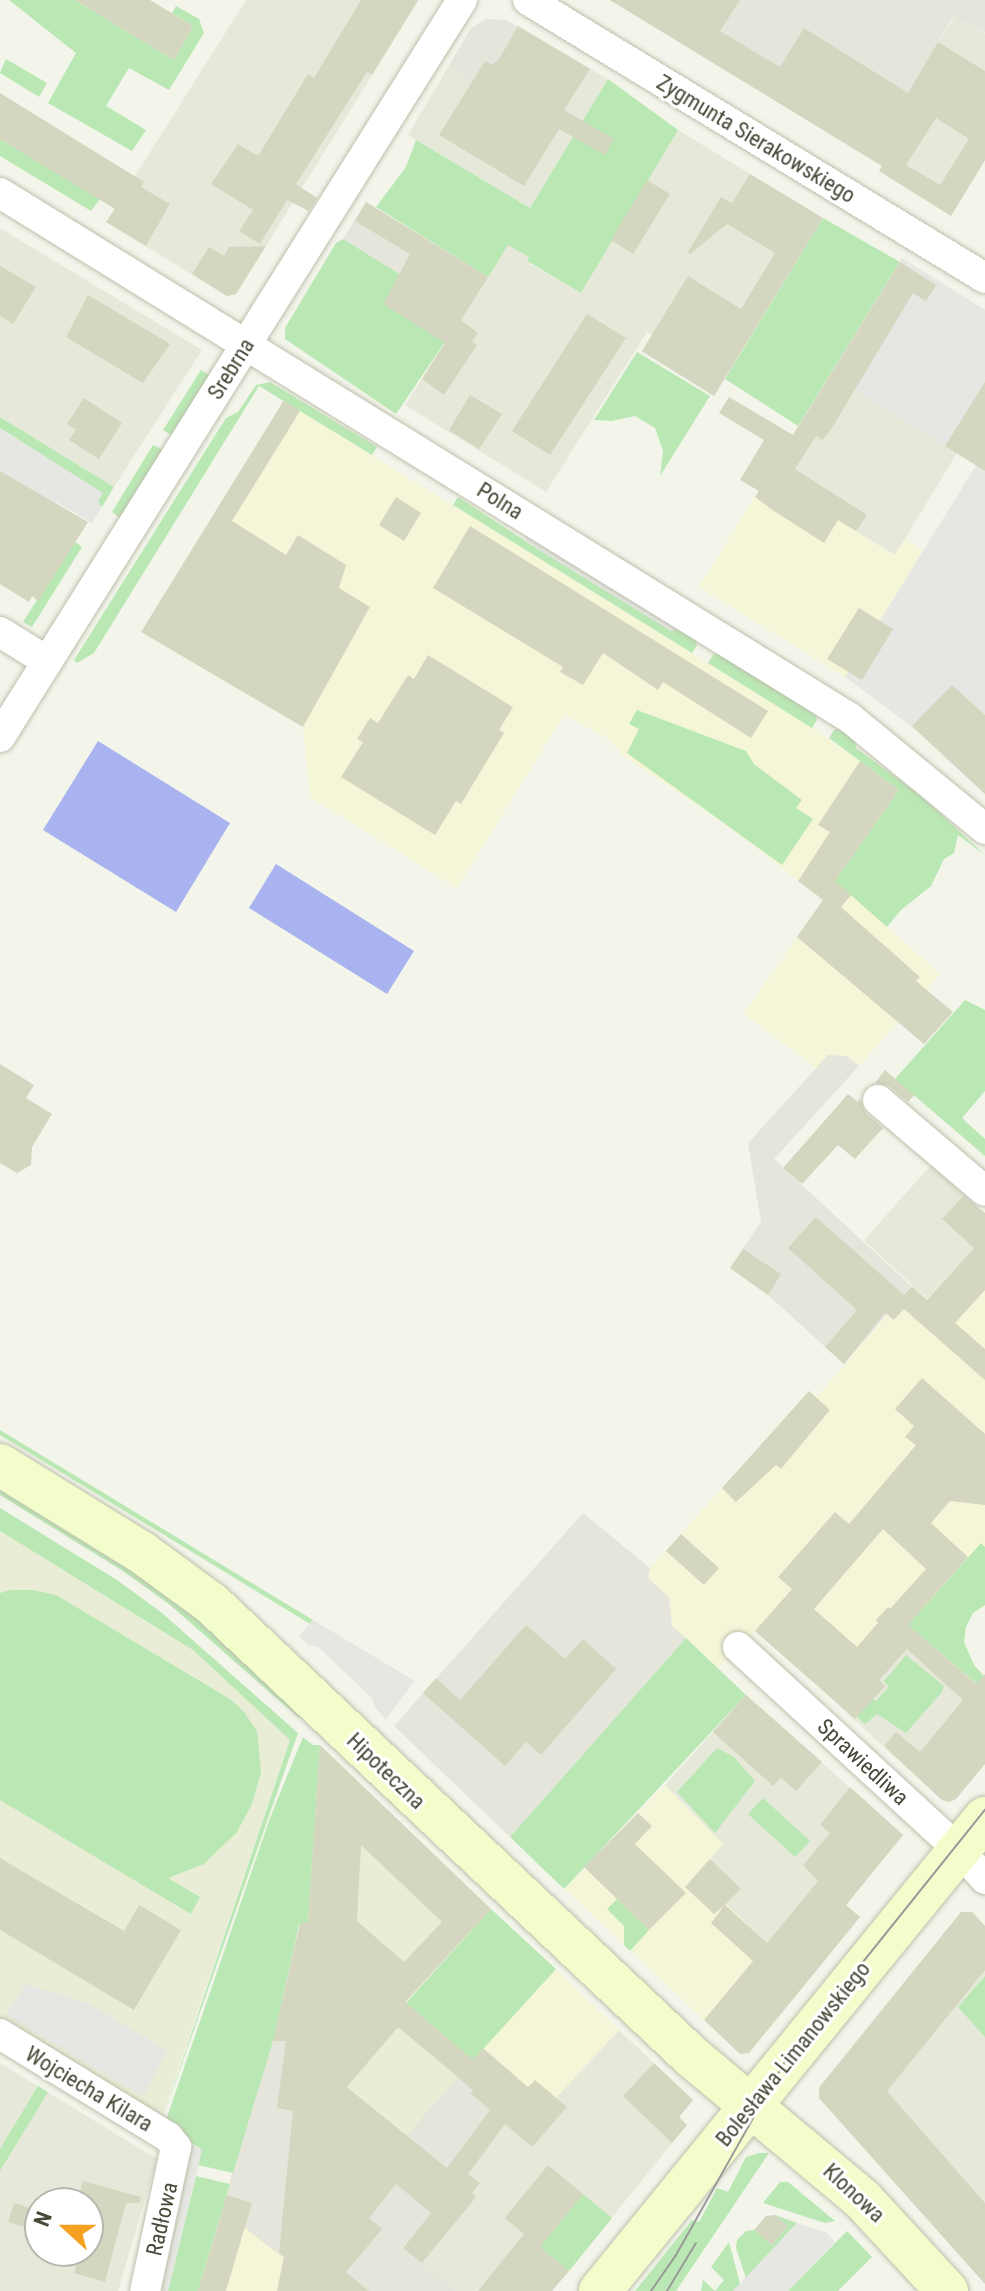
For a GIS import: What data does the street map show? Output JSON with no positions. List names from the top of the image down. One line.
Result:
{"streets":{"street":["Zygmunta Sierakowskiego","Srebrna","Polna","Sprawiedliwa","Hipoteczna","Bolesława Limanowskiego","Wojciecha Kilara","Klonowa","Radłowa"]},"crossings":[["Srebrna","Polna"],["Sprawiedliwa","Bolesława Limanowskiego"],["Hipoteczna","Bolesława Limanowskiego"],["Hipoteczna","Klonowa"],["Bolesława Limanowskiego","Klonowa"],["Wojciecha Kilara","Radłowa"]],"north":"left"}
